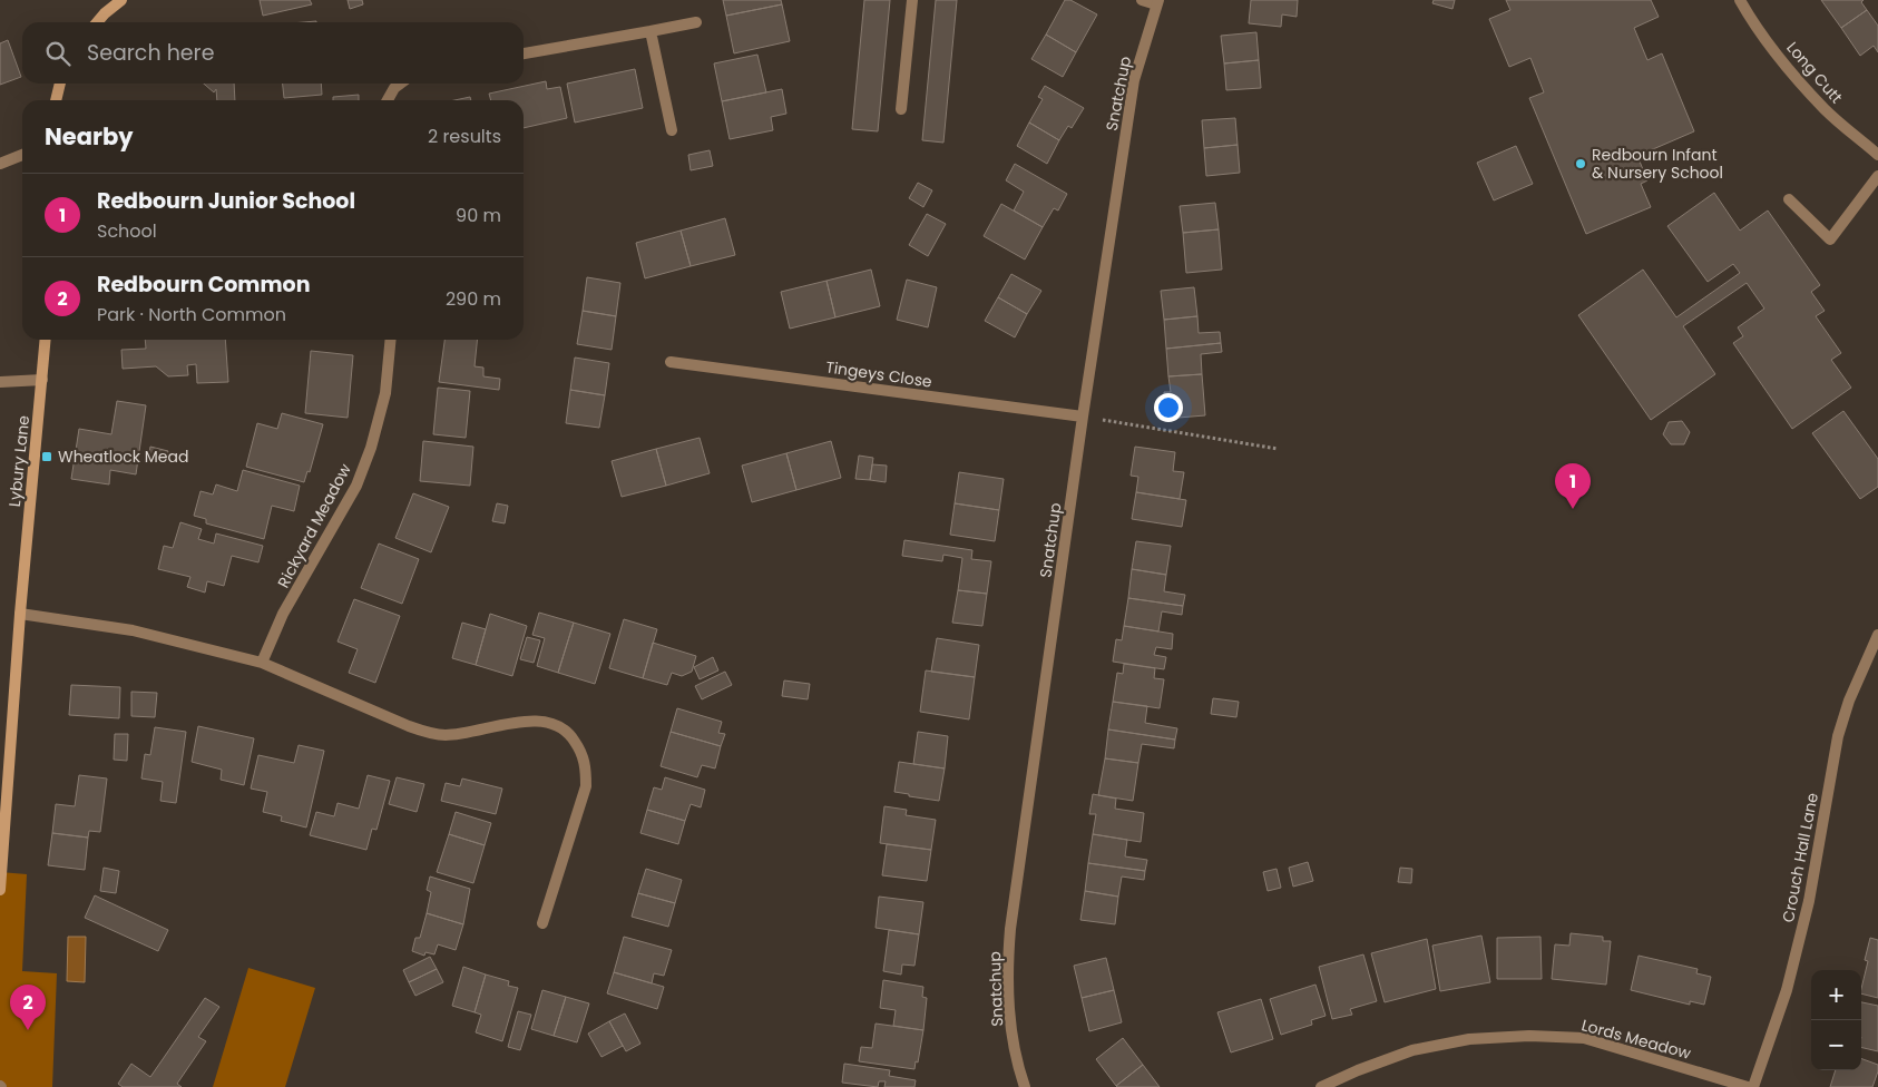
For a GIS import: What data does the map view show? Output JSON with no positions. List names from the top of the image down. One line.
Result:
{"streets":{"street":["Long Cutt","Snatchup","Tingeys Close","Lybury Lane","Rickyard Meadow","Crouch Hall Lane","Lords Meadow"]},"crossings":[["Snatchup","Tingeys Close"]],"places":{"other":["Redbourn Infant & Nursery School"],"transit":["Wheatlock Mead"]},"page":{"search":"Search here","heading":["Nearby","2 results"],"list":[{"mark":"1","name":"Redbourn Junior School","note":"School","value":"90 m"},{"mark":"2","name":"Redbourn Common","note":"Park · North Common","value":"290 m"}],"pins":["1","2"],"map_buttons":["+","−"]}}
